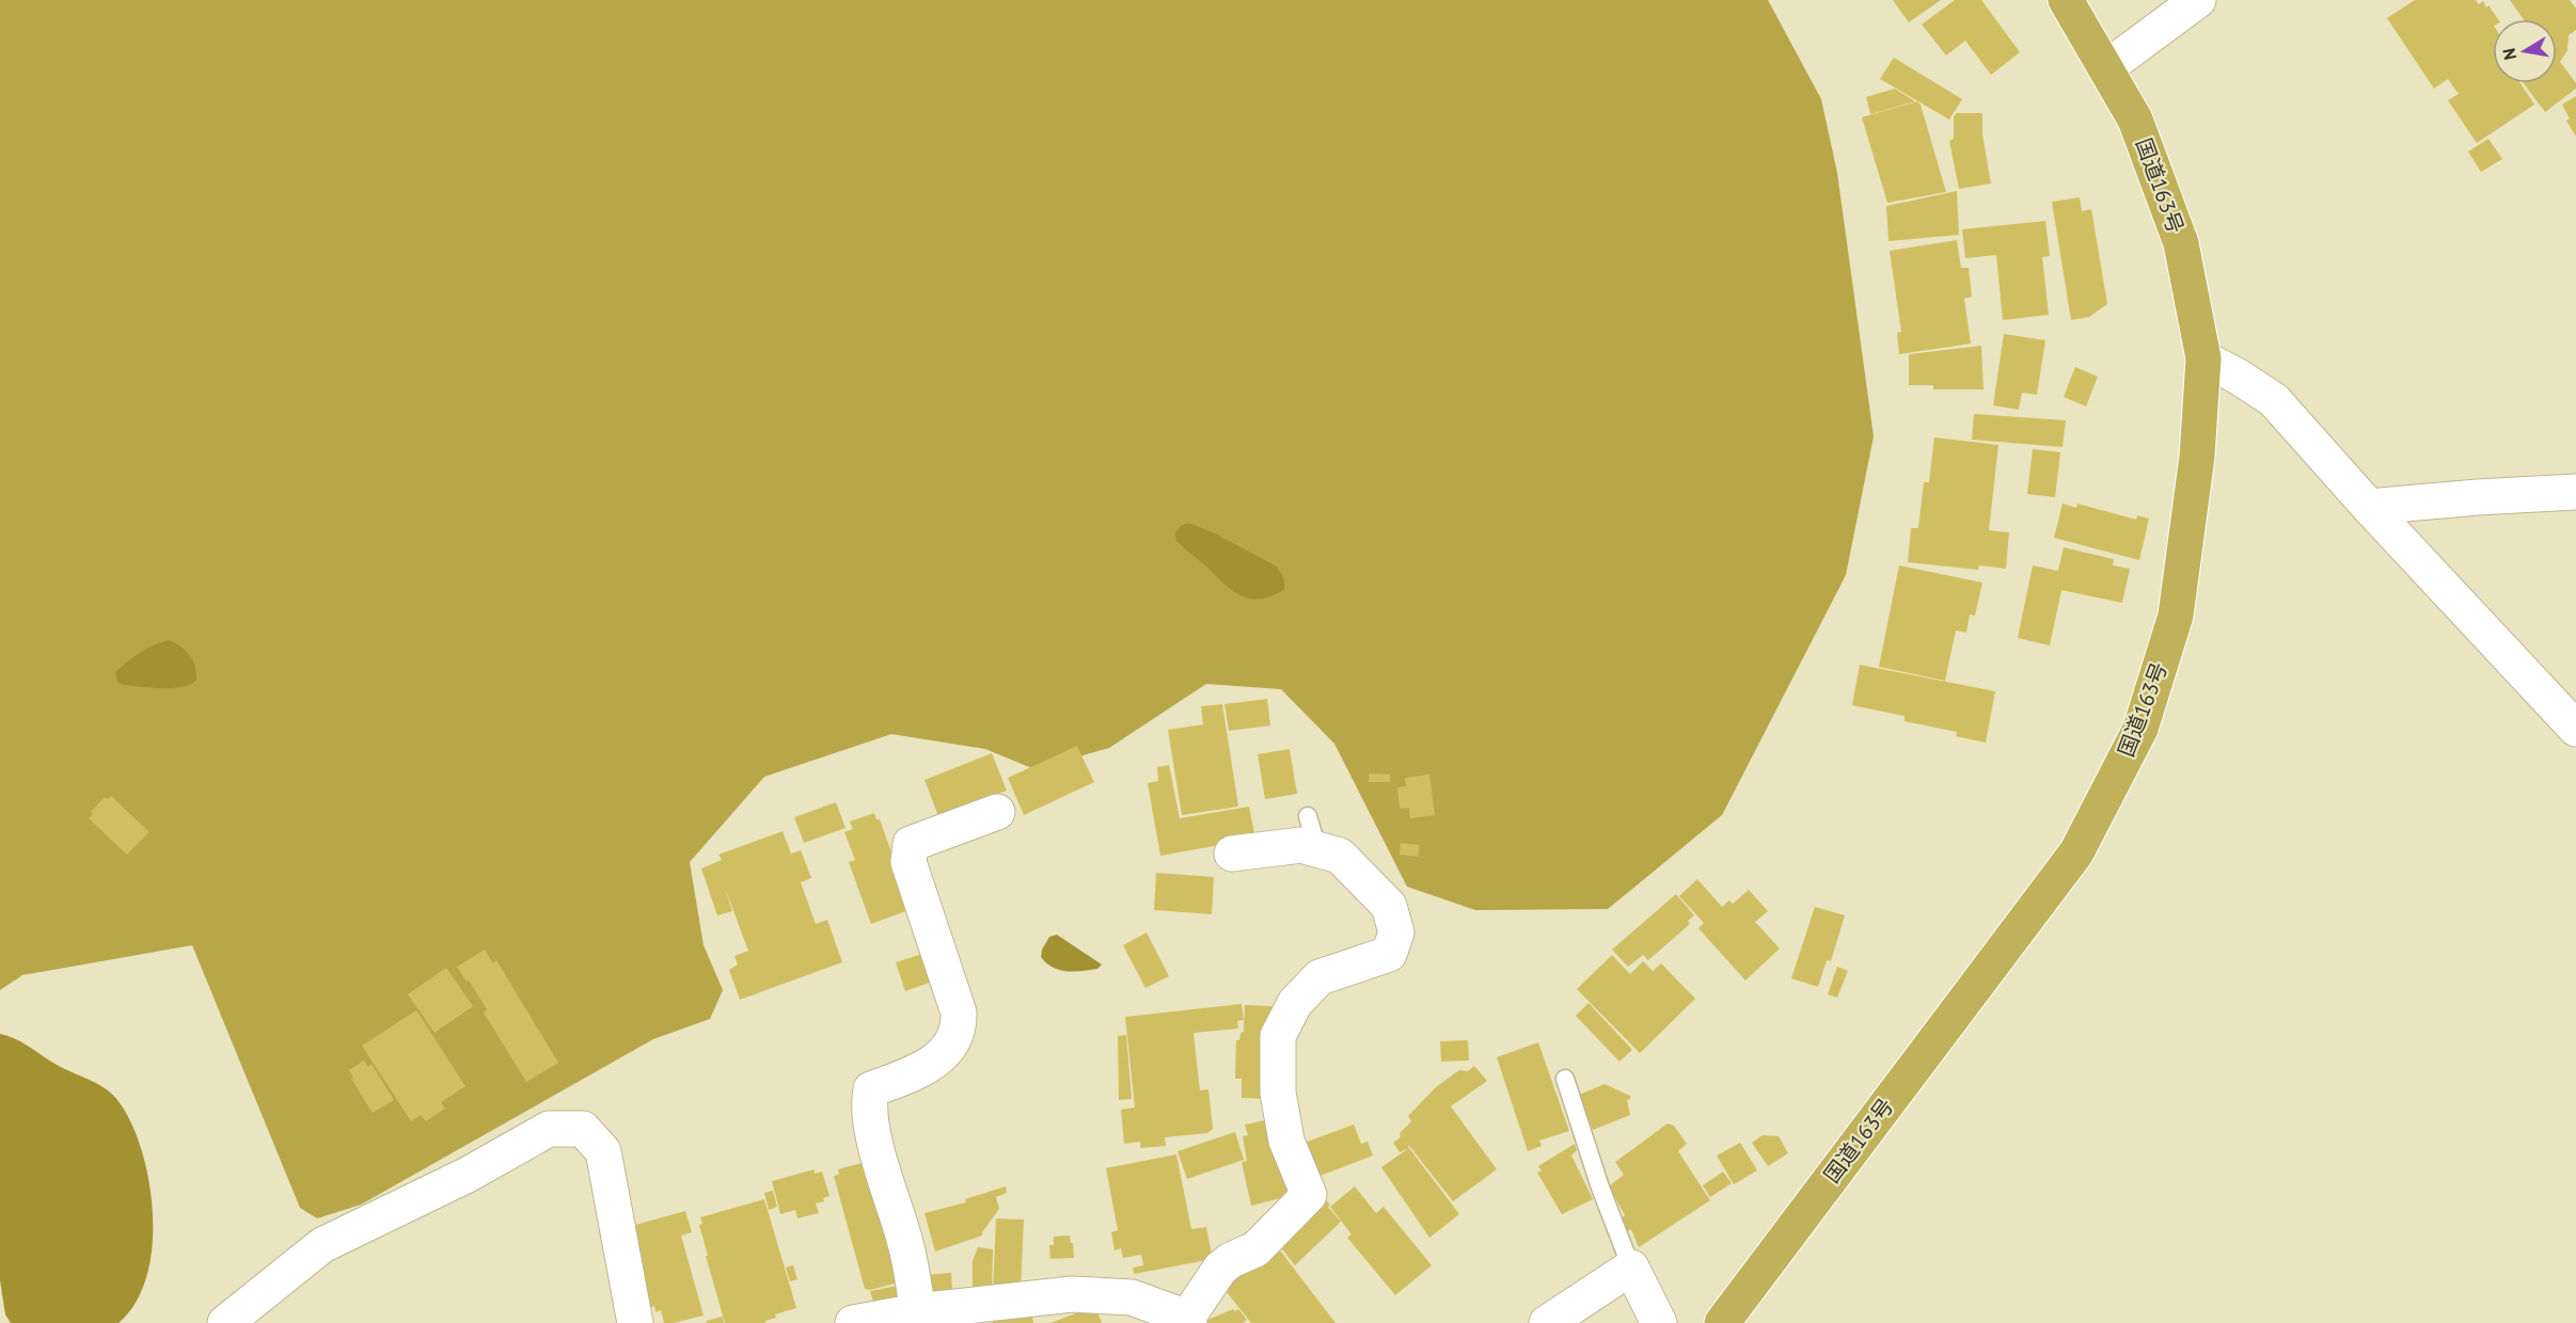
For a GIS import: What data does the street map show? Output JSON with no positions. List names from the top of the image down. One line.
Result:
{"streets":{"highway":["国道163号"]},"north":"left"}
